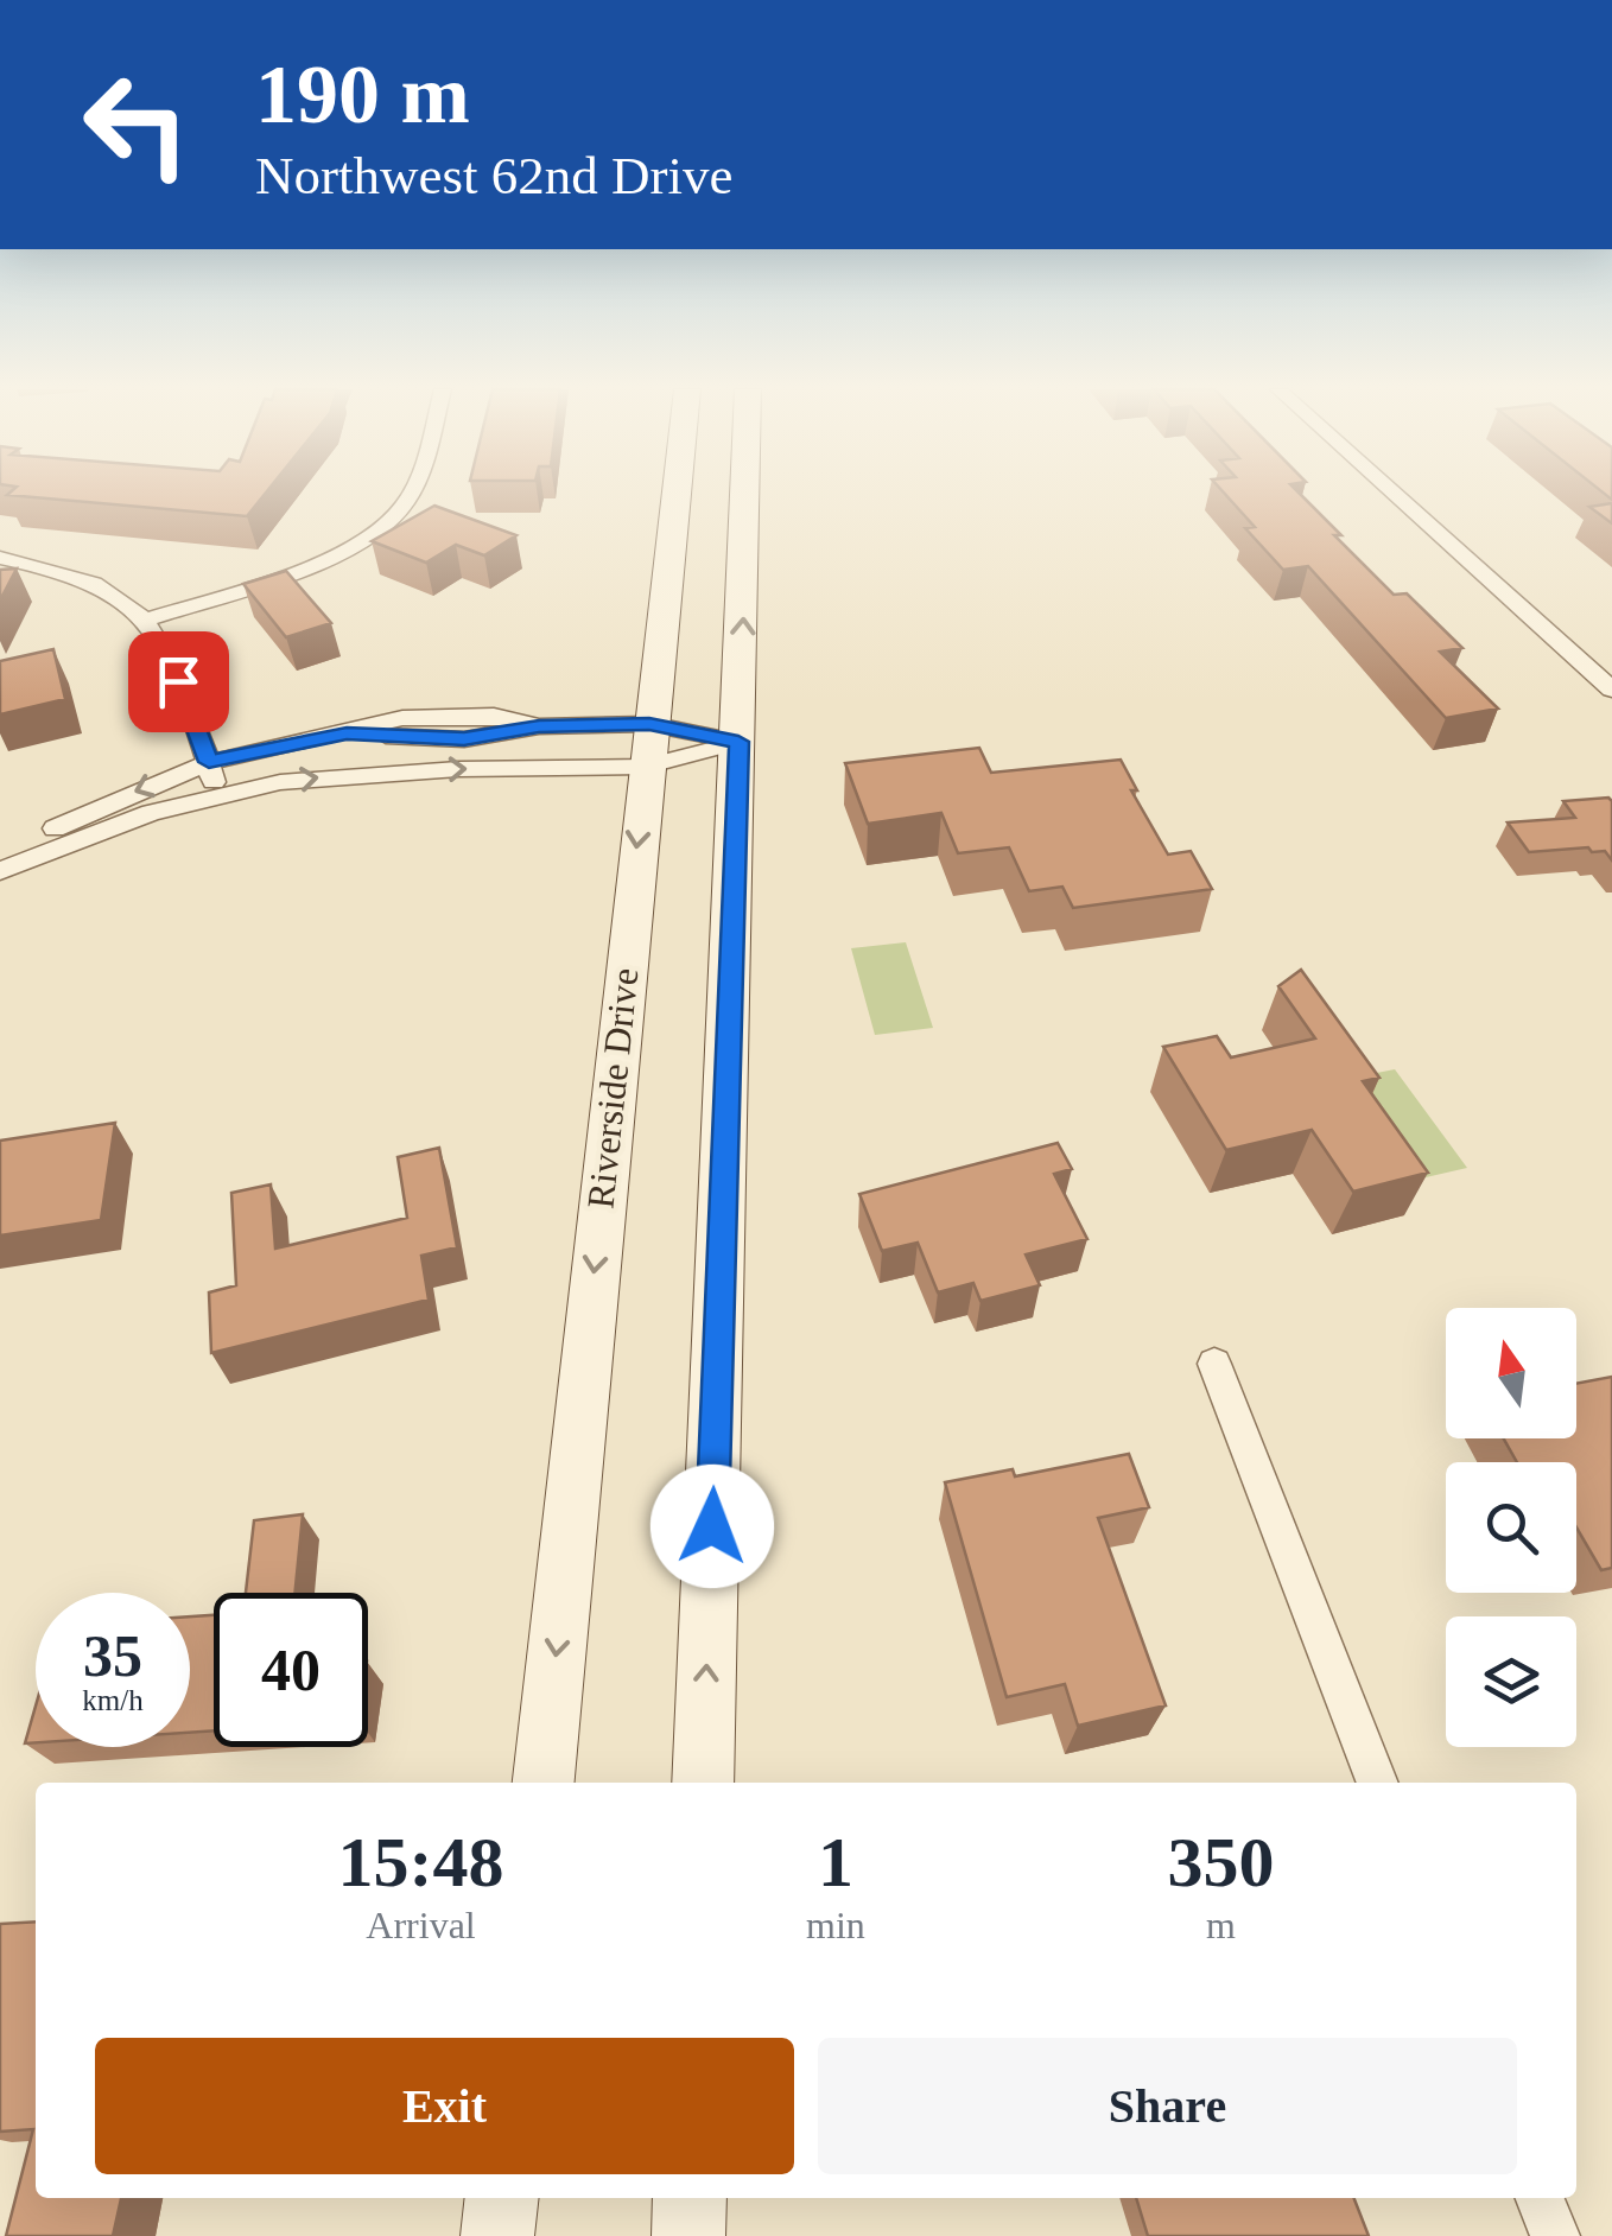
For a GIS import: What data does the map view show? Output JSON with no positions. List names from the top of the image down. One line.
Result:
{"streets":{"street":["Riverside Drive"]},"north":"top","page":{"turn":["190 m","Northwest 62nd Drive"],"speed":"35 km/h","limit":"40","eta":["15:48","Arrival","1","min","350","m"],"buttons":["Exit","Share"]}}
